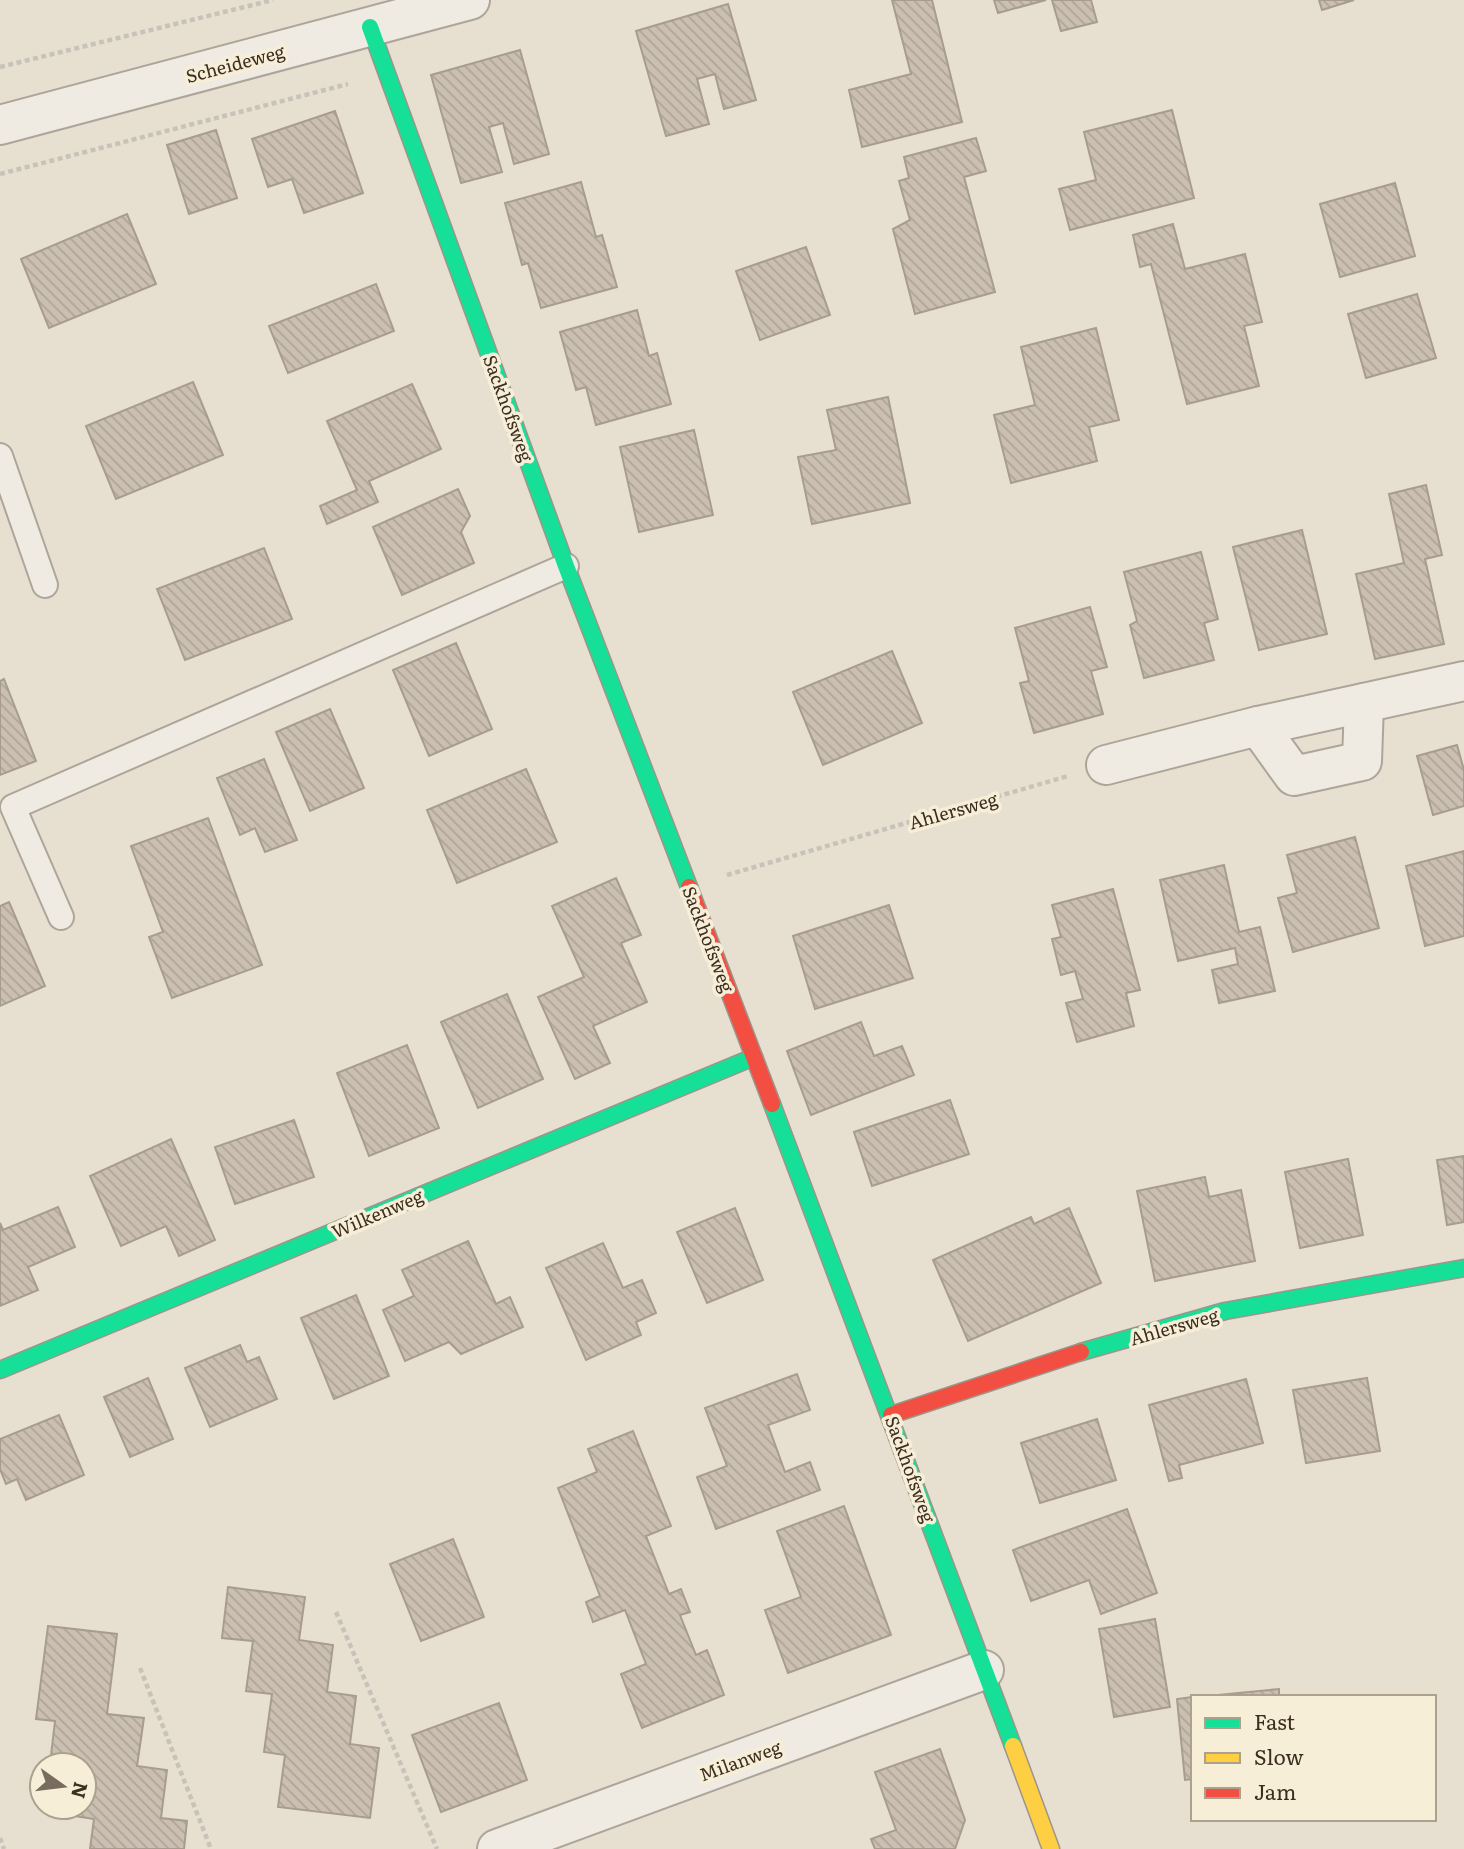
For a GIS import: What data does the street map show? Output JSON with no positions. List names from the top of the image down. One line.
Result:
{"streets":{"street":["Scheideweg","Sackhofsweg","Ahlersweg","Wilkenweg","Milanweg"]},"crossings":[["Scheideweg","Sackhofsweg"],["Sackhofsweg","Ahlersweg"],["Sackhofsweg","Wilkenweg"],["Sackhofsweg","Milanweg"]],"legend":["Fast","Slow","Jam"],"north":"right"}
